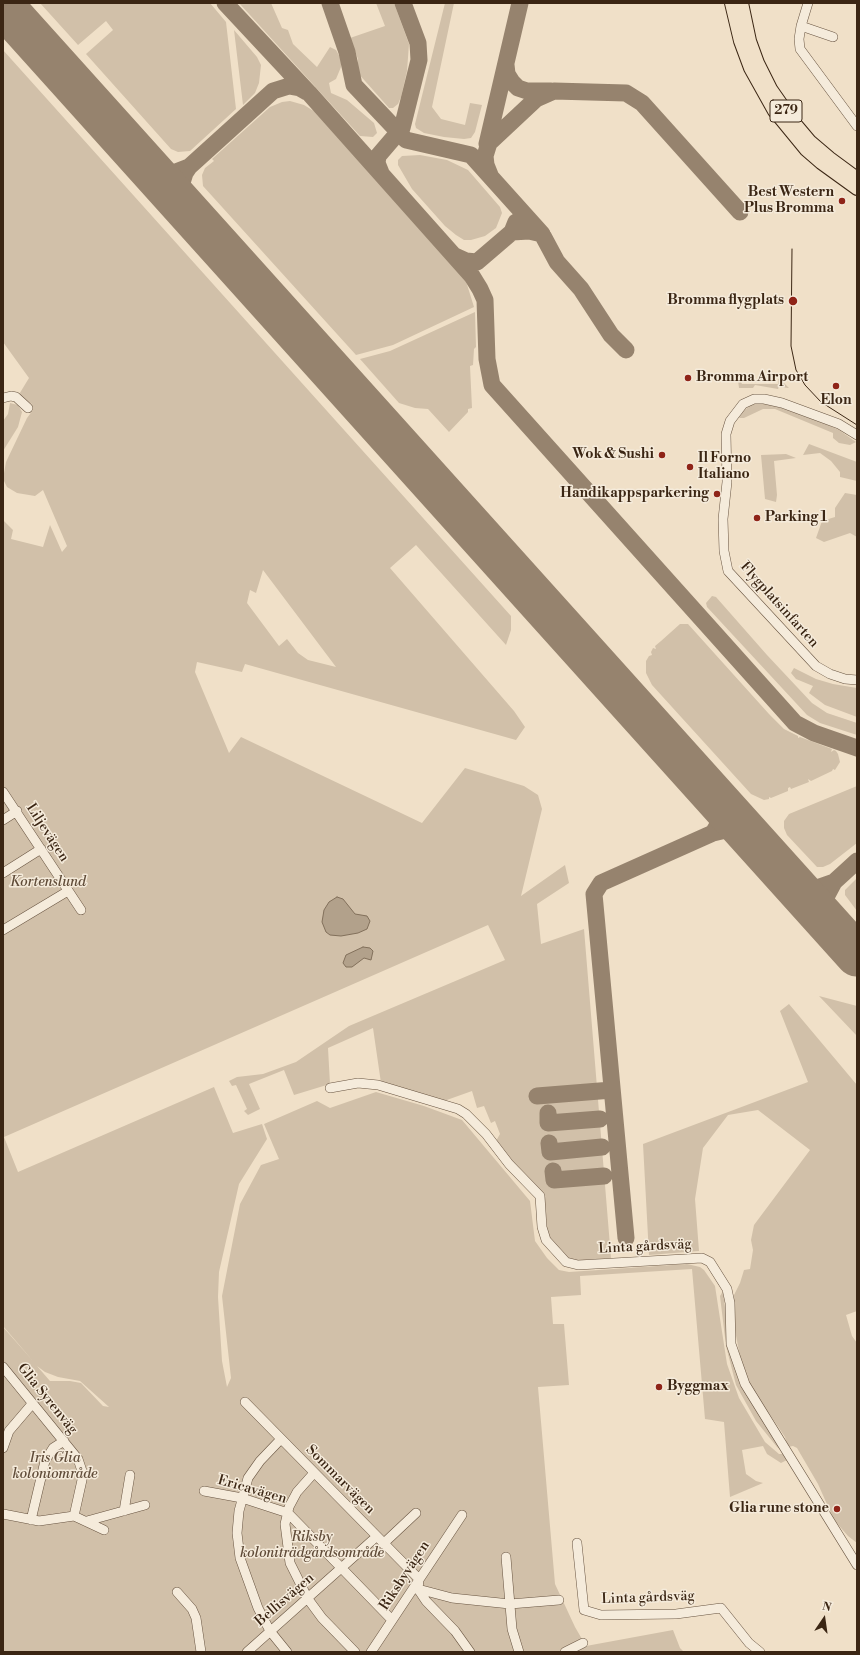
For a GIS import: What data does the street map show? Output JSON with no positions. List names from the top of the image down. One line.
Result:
{"streets":{"main road":["279"],"street":["Flygplatsinfarten","Liljevägen","Linta gårdsväg","Glia Syrenväg","Sommarvägen","Ericavägen","Riksbyvägen","Bellisvägen"]},"crossings":[["Sommarvägen","Riksbyvägen"],["Sommarvägen","Bellisvägen"],["Ericavägen","Riksbyvägen"],["Ericavägen","Bellisvägen"]],"parks":["Kortenslund","Iris Glia koloniområde","Riksby koloniträdgårdsområde"],"places":["Best Western Plus Bromma","Bromma flygplats","Bromma Airport","Elon","Wok & Sushi","Il Forno Italiano","Handikappsparkering","Parking 1","Byggmax","Glia rune stone"],"north":"top"}
